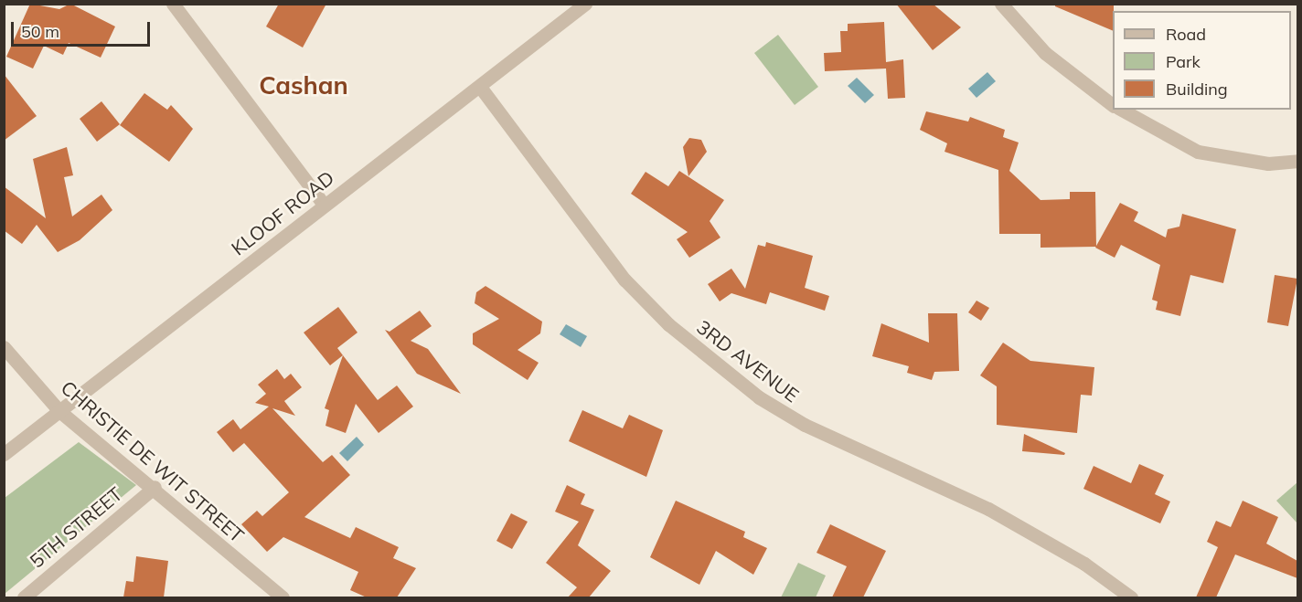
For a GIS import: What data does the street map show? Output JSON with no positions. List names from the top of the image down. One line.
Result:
{"streets":{"street":["KLOOF ROAD","3RD AVENUE","CHRISTIE DE WIT STREET","5TH STREET"]},"crossings":[["KLOOF ROAD","3RD AVENUE"],["KLOOF ROAD","CHRISTIE DE WIT STREET"],["CHRISTIE DE WIT STREET","5TH STREET"]],"districts":["Cashan"],"legend":["Road","Park","Building"],"scale_bar":"50 m"}
